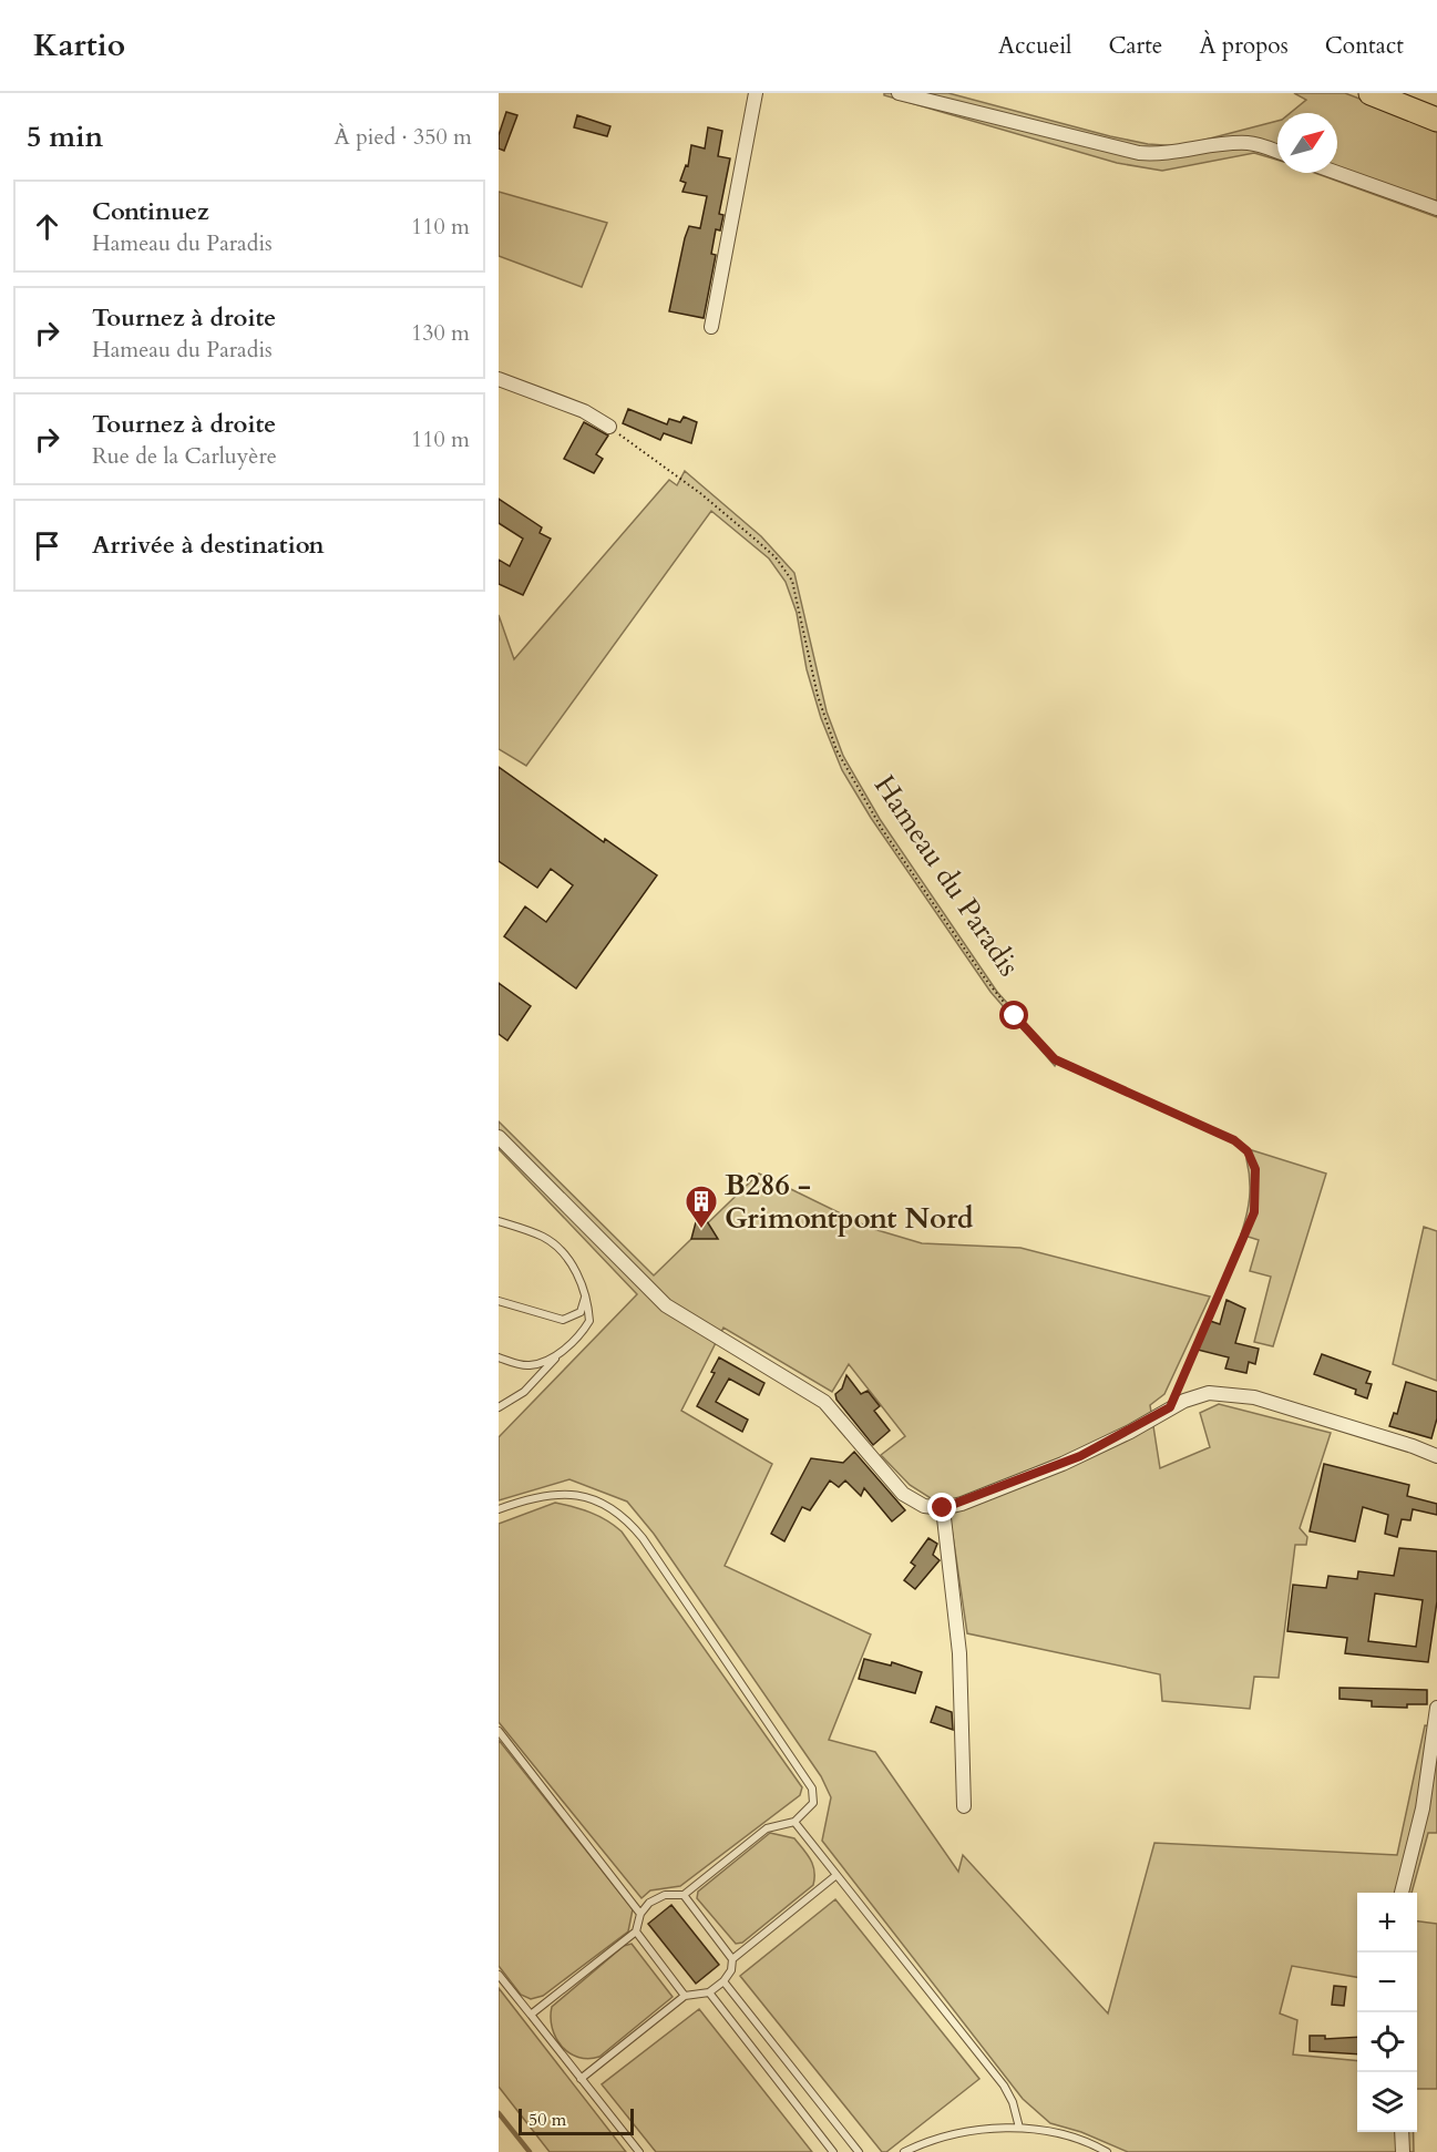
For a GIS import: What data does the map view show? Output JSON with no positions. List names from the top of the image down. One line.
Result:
{"streets":{"path":["Hameau du Paradis"]},"places":{"building":["B286 - Grimontpont Nord"]},"scale_bar":"50 m","north":"top right","page":{"header":"Kartio","nav":["Accueil","Carte","À propos","Contact"],"heading":["5 min","À pied · 350 m"],"list":[["Continuez","Hameau du Paradis","110 m"],["Tournez à droite","Hameau du Paradis","130 m"],["Tournez à droite","Rue de la Carluyère","110 m"],"Arrivée à destination"],"map_buttons":["+","−"],"scale":"50 m"}}
